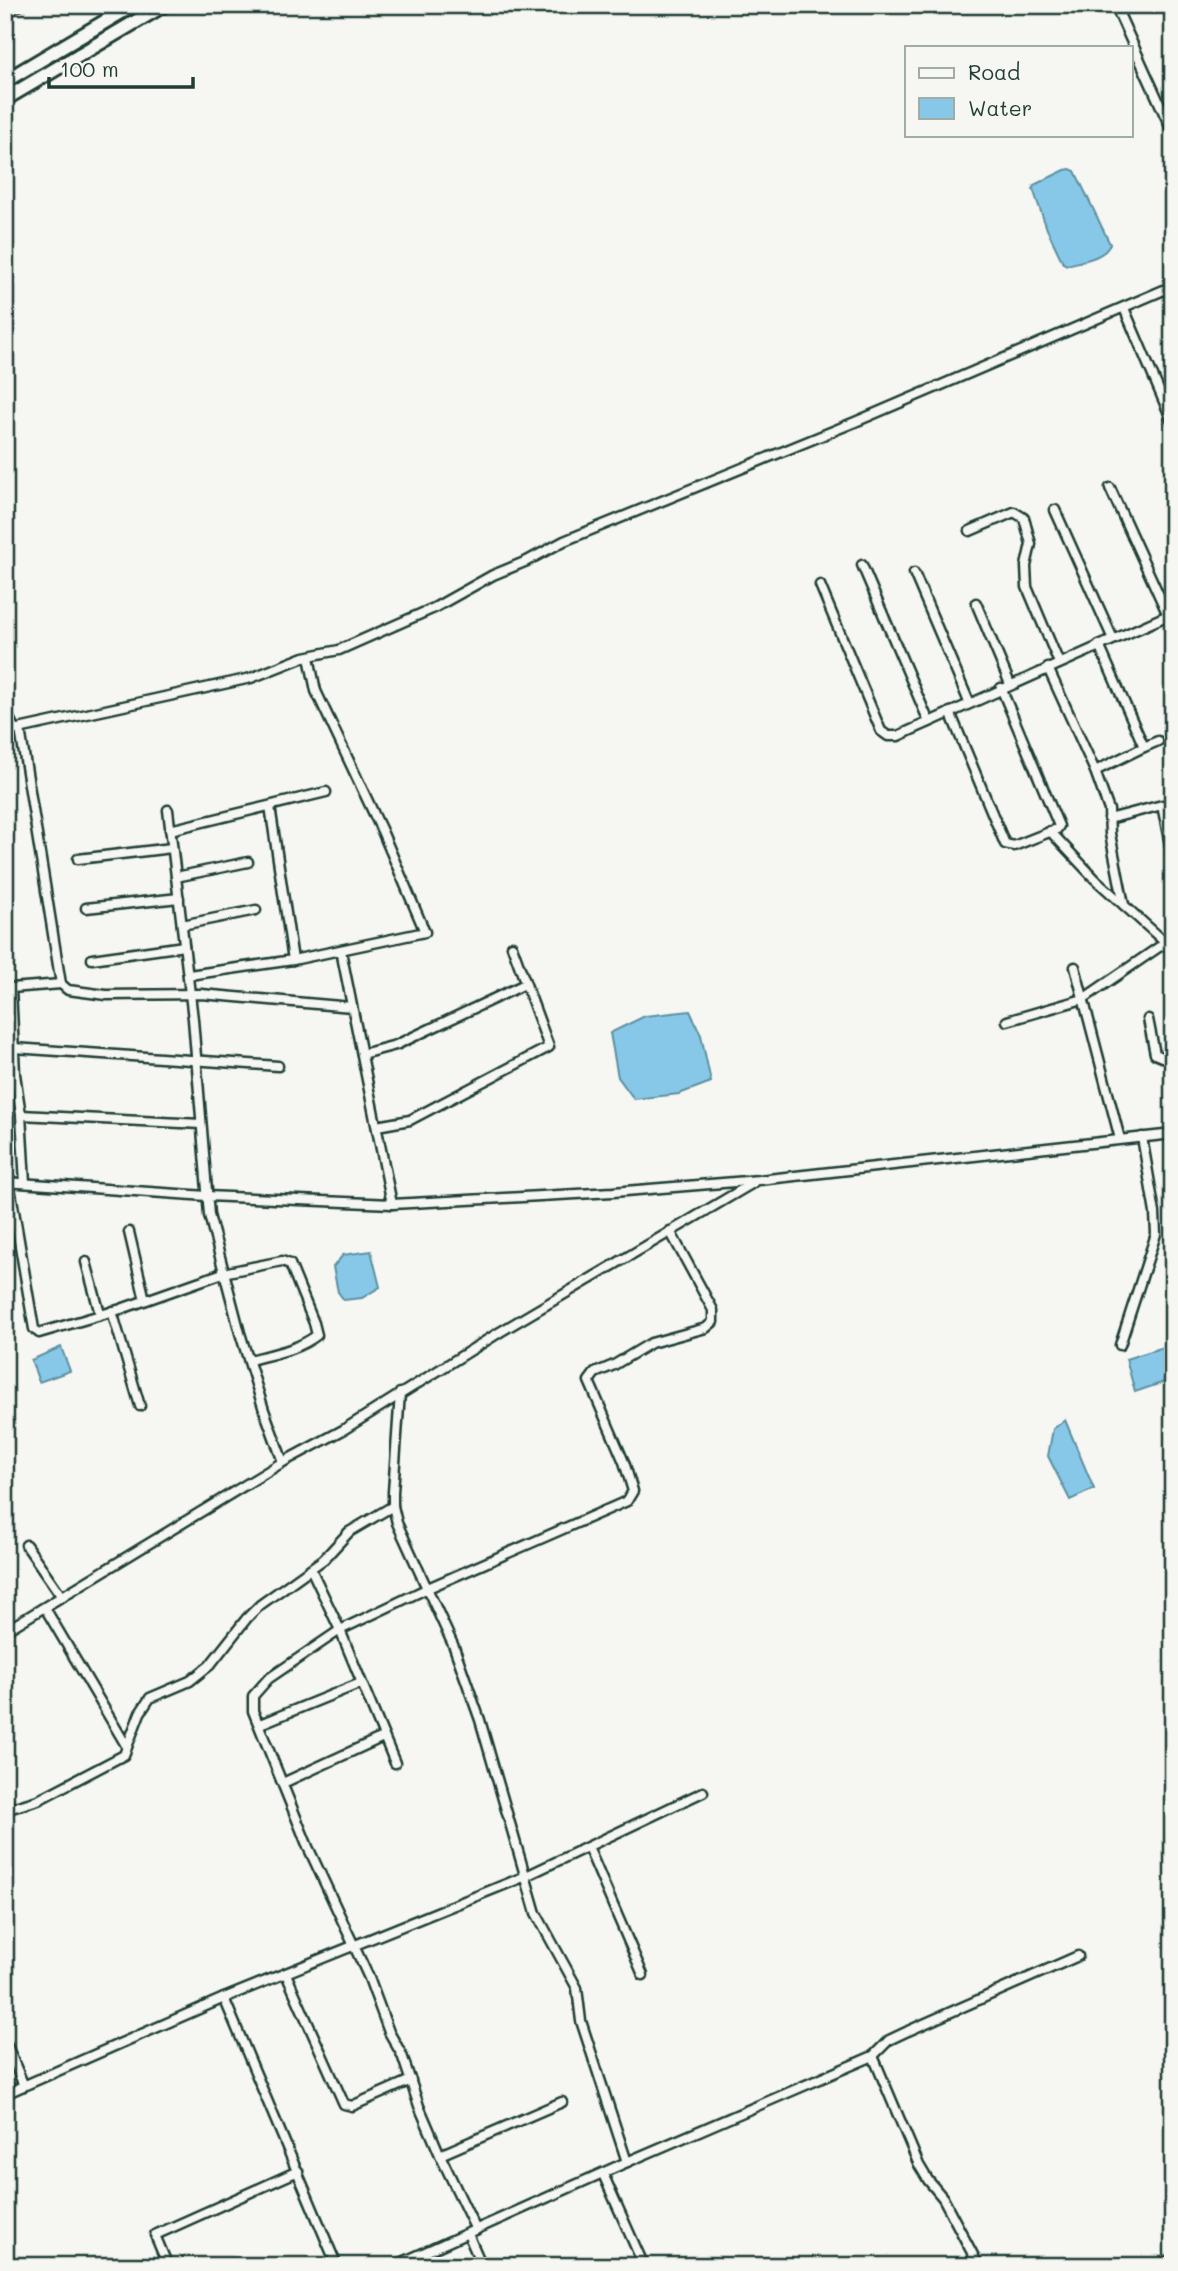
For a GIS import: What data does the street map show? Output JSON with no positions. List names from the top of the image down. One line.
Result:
{"legend":["Road","Water"],"scale_bar":"100 m"}
